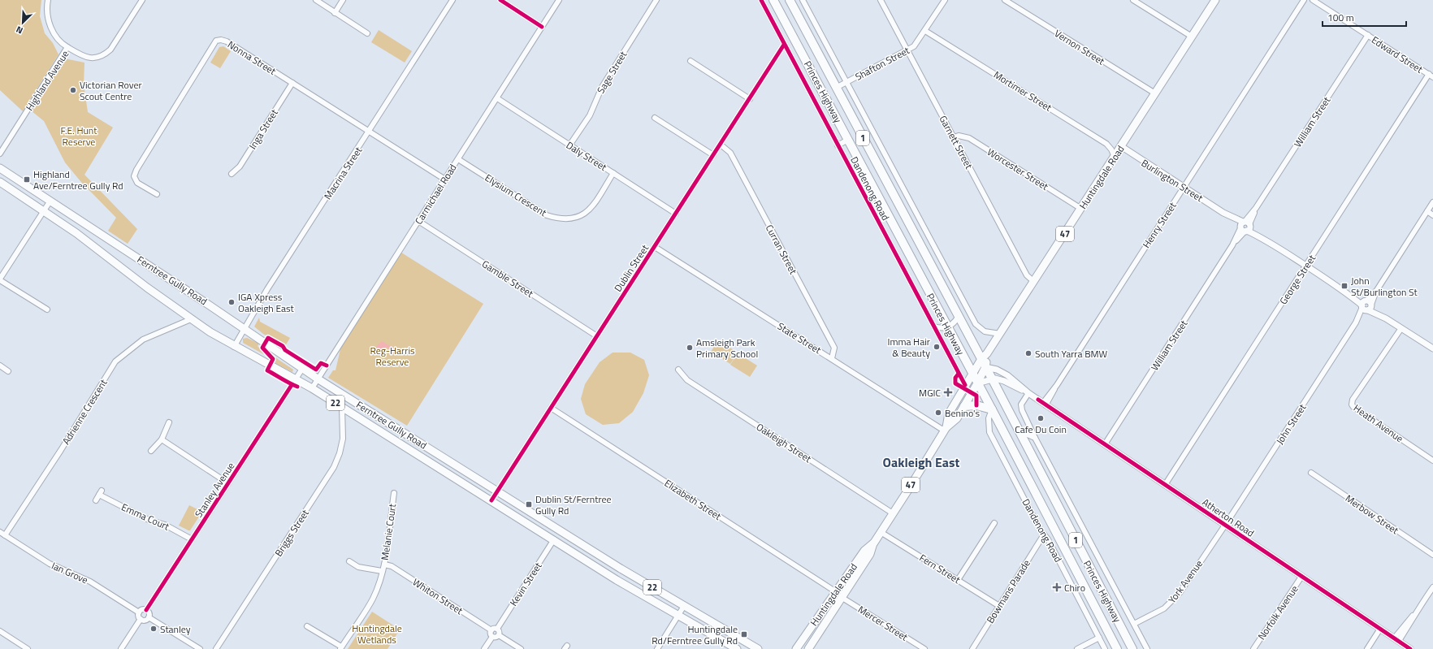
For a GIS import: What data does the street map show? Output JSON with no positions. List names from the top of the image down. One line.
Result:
{"streets":{"highway":["Princes Highway","1"],"main road":["Huntingdale Road","47","Ferntree Gully Road","22"],"street":["Vernon Street","Edward Street","Nonna Street","Shafton Street","Sage Street","Highland Avenue","Mortimer Street","William Street","Inga Street","Garnett Street","Daly Street","Worcester Street","Macrina Street","Burlington Street","Dandenong Road","Carmichael Road","Elysium Crescent","Henry Street","Curran Street","Dublin Street","Gamble Street","George Street","State Street","Adrienne Crescent","Heath Avenue","John Street","Oakleigh Street","Stanley Avenue","Elizabeth Street","Merbow Street","Emma Court","Atherton Road","Melanie Court","Briggs Street","Fern Street","Ian Grove","York Avenue","Kevin Street","Bowmans Parade","Whiton Street","Norfolk Avenue","Mercer Street"]},"crossings":[["Vernon Street","Huntingdale Road"],["Edward Street","William Street"],["Edward Street","George Street"],["Nonna Street","Inga Street"],["Nonna Street","Macrina Street"],["Nonna Street","Carmichael Road"],["Shafton Street","Mortimer Street"],["Shafton Street","Princes Highway"],["Shafton Street","Garnett Street"],["Sage Street","Daly Street"],["Mortimer Street","Huntingdale Road"],["Princes Highway","Huntingdale Road"],["Princes Highway","Dandenong Road"],["Princes Highway","Atherton Road"],["William Street","Burlington Street"],["William Street","Atherton Road"],["Garnett Street","Worcester Street"],["Garnett Street","Huntingdale Road"],["Daly Street","Carmichael Road"],["Daly Street","Elysium Crescent"],["Daly Street","Dublin Street"],["Worcester Street","Huntingdale Road"],["Macrina Street","Ferntree Gully Road"],["Huntingdale Road","Burlington Street"],["Huntingdale Road","Dandenong Road"],["Huntingdale Road","State Street"],["Huntingdale Road","Oakleigh Street"],["Huntingdale Road","Elizabeth Street"],["Huntingdale Road","Atherton Road"],["Huntingdale Road","Fern Street"],["Huntingdale Road","Mercer Street"],["Burlington Street","Henry Street"],["Burlington Street","George Street"],["Burlington Street","Heath Avenue"],["Burlington Street","John Street"],["Dandenong Road","Dublin Street"],["Dandenong Road","Bowmans Parade"],["Carmichael Road","Elysium Crescent"],["Carmichael Road","Gamble Street"],["Carmichael Road","Ferntree Gully Road"],["Henry Street","Atherton Road"],["Curran Street","Dublin Street"],["Curran Street","State Street"],["Dublin Street","Gamble Street"],["Dublin Street","Ferntree Gully Road"],["Dublin Street","State Street"],["Dublin Street","Elizabeth Street"],["George Street","Atherton Road"],["Ferntree Gully Road","Adrienne Crescent"],["Ferntree Gully Road","Stanley Avenue"],["Ferntree Gully Road","Briggs Street"],["Ferntree Gully Road","Kevin Street"],["Adrienne Crescent","Ian Grove"],["John Street","Atherton Road"],["John Street","York Avenue"],["Stanley Avenue","Emma Court"],["Stanley Avenue","Ian Grove"],["Atherton Road","York Avenue"],["Atherton Road","Norfolk Avenue"],["Melanie Court","Whiton Street"],["Fern Street","Bowmans Parade"],["Kevin Street","Whiton Street"]],"districts":["Oakleigh East"],"parks":["F.E. Hunt Reserve","Reg-Harris Reserve","Huntingdale Wetlands"],"places":{"other":["Victorian Rover Scout Centre","IGA Xpress Oakleigh East","Imma Hair & Beauty","Amsleigh Park Primary School","South Yarra BMW","Benino's","Cafe Du Coin","Stanley"],"transit":["Highland Ave/Ferntree Gully Rd","John St/Burlington St","Dublin St/Ferntree Gully Rd","Huntingdale Rd/Ferntree Gully Rd"],"health":["MGIC","Chiro"]},"scale_bar":"100 m","north":"bottom left"}
